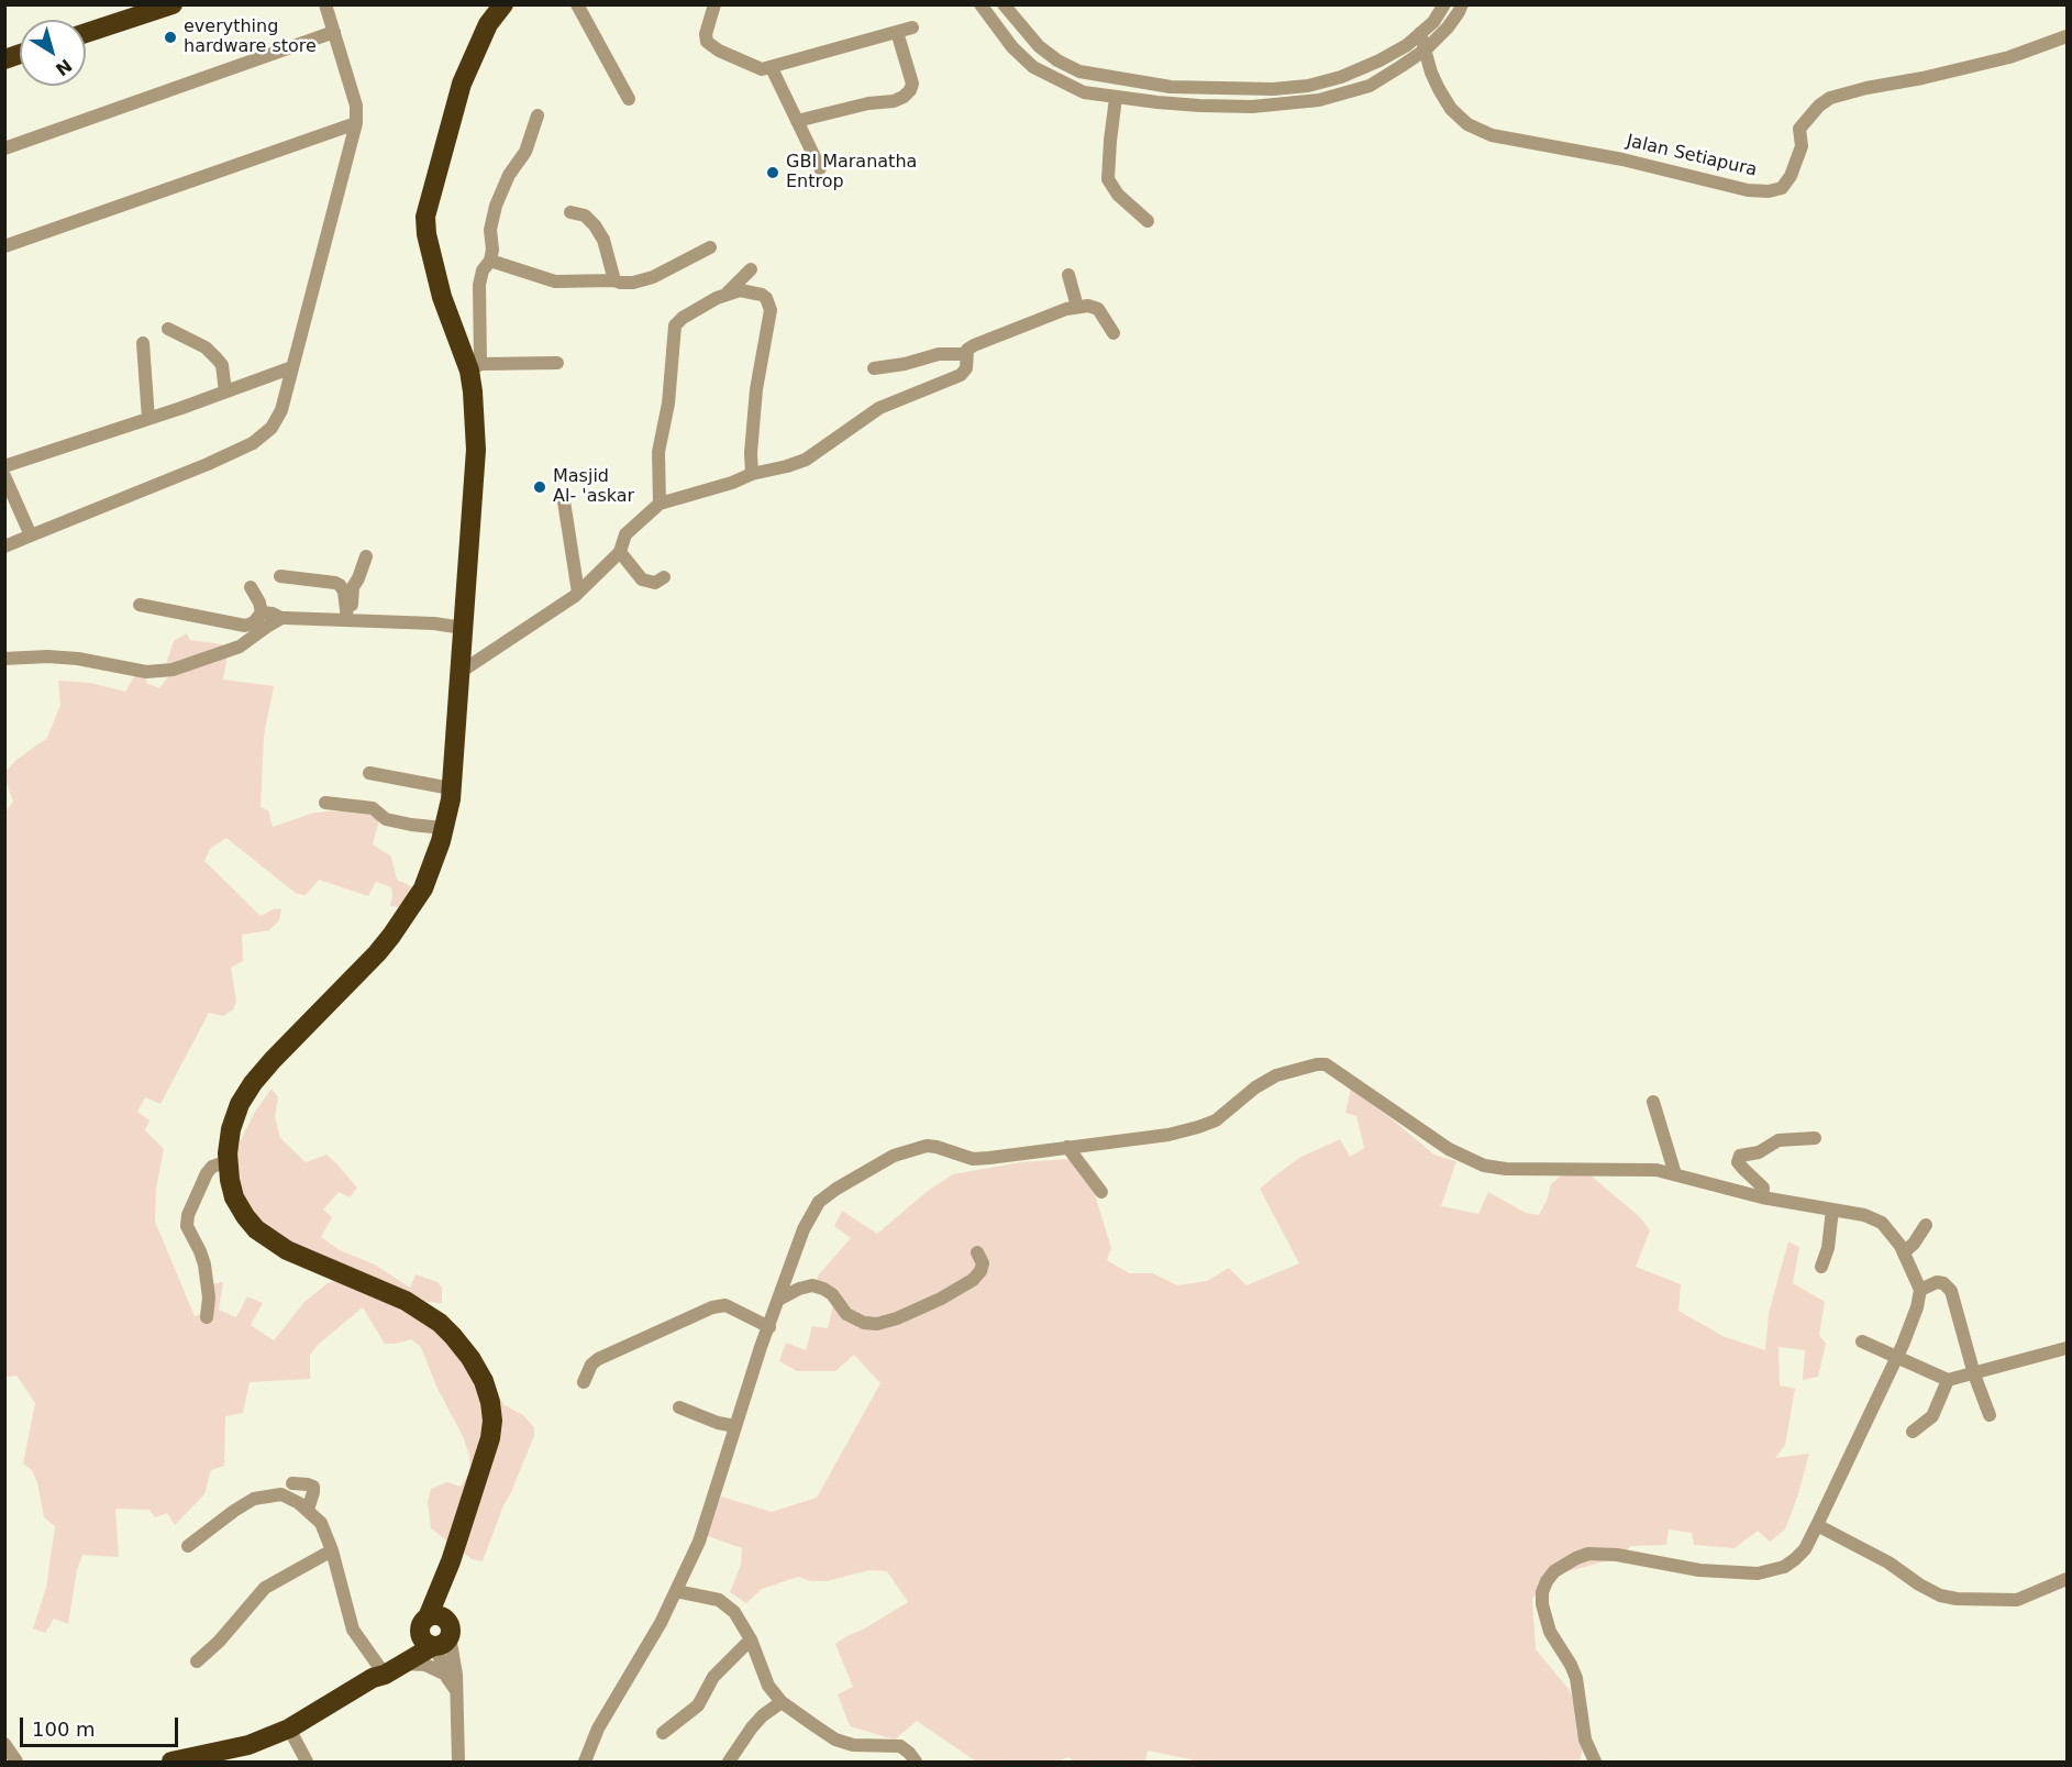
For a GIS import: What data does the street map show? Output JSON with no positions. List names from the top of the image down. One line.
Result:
{"streets":{"street":["Jalan Setiapura"]},"places":["everything hardware store","GBI Maranatha Entrop","Masjid Al- 'askar"],"scale_bar":"100 m","north":"bottom right"}
